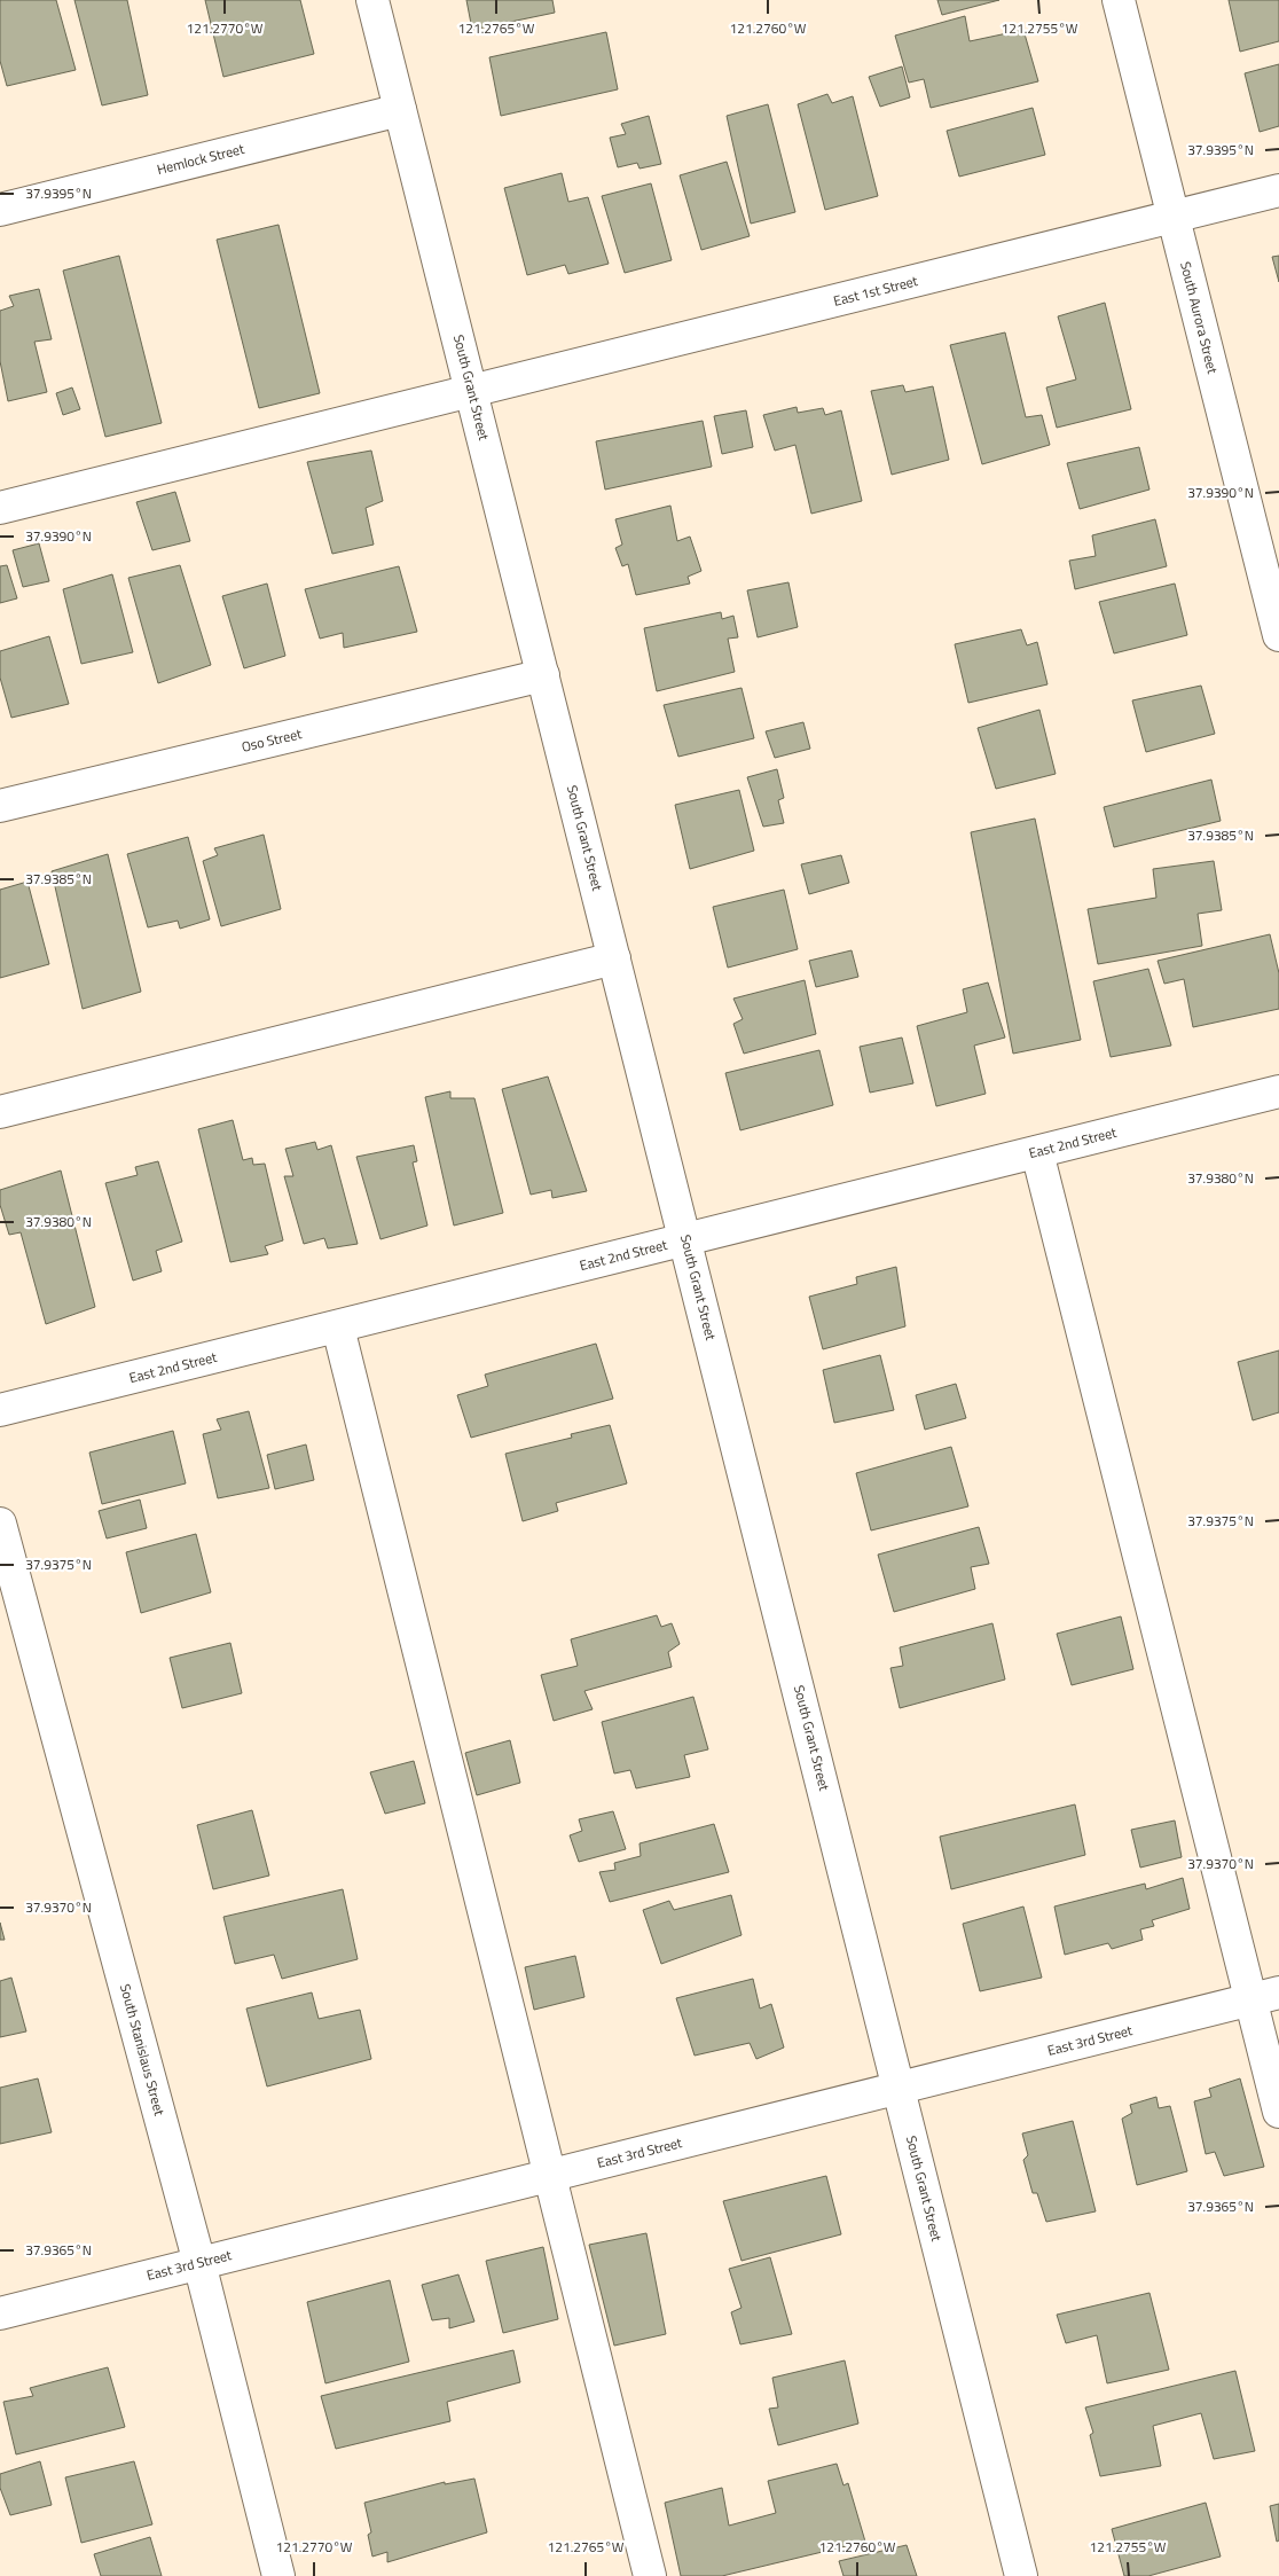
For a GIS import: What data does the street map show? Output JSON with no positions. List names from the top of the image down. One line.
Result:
{"streets":{"street":["Hemlock Street","East 1st Street","South Aurora Street","South Grant Street","Oso Street","East 2nd Street","East 3rd Street","South Stanislaus Street"]},"crossings":[["Hemlock Street","South Grant Street"],["East 1st Street","South Aurora Street"],["East 1st Street","South Grant Street"],["South Grant Street","Oso Street"],["South Grant Street","East 2nd Street"],["South Grant Street","East 3rd Street"],["East 3rd Street","South Stanislaus Street"]],"coordinates":["121.2770°W","121.2765°W","121.2760°W","121.2755°W","37.9395°N","37.9390°N","37.9385°N","37.9380°N","37.9375°N","37.9370°N","37.9365°N"]}
